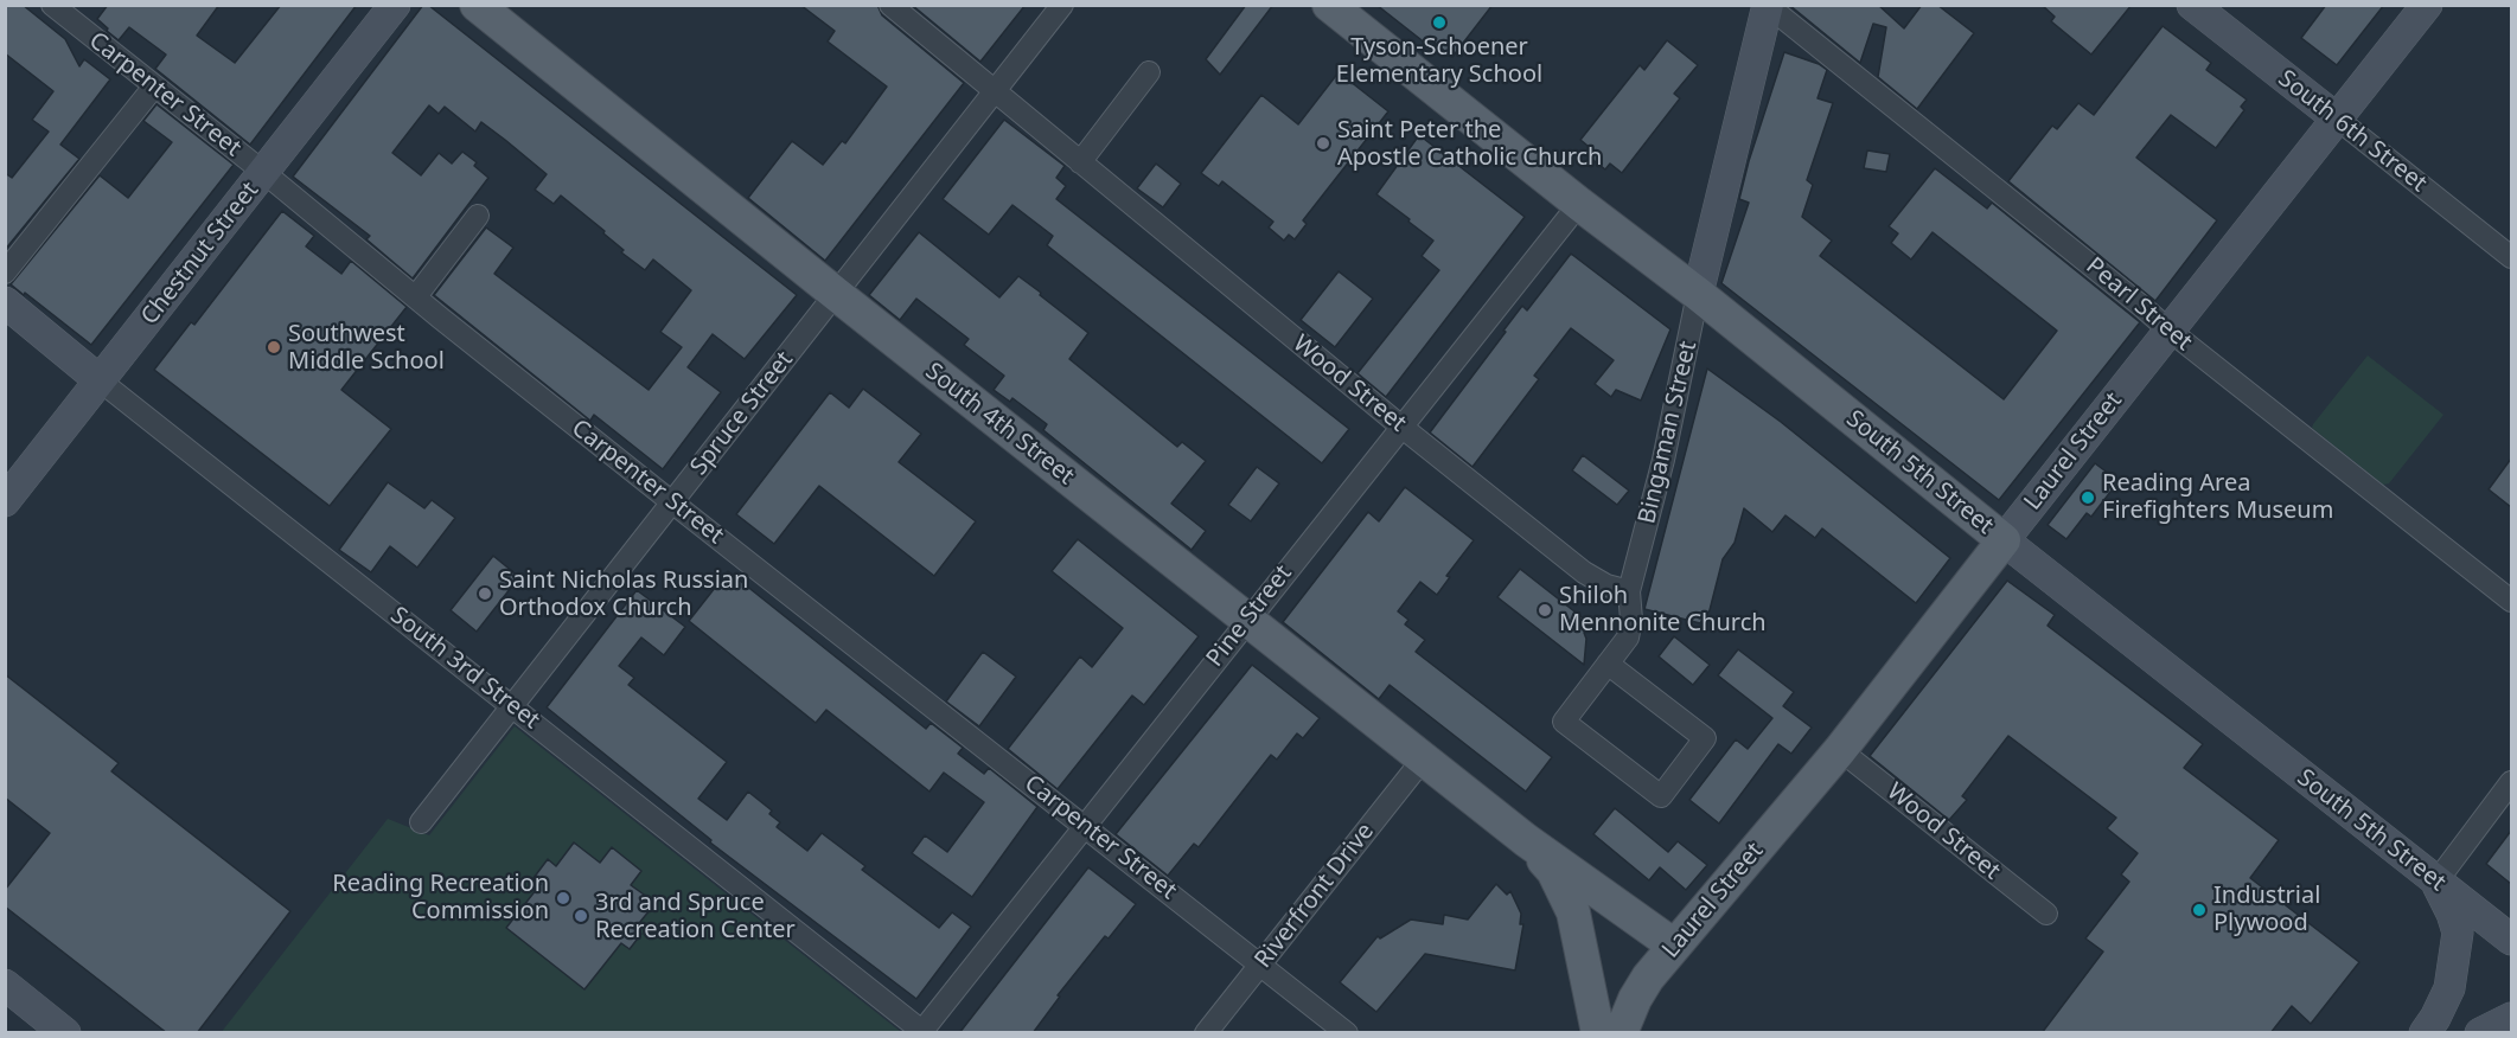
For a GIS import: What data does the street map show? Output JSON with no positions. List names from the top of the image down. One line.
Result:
{"streets":{"main road":["South 4th Street","Laurel Street","South 5th Street"],"street":["Carpenter Street","South 6th Street","Chestnut Street","Pearl Street","Wood Street","Spruce Street","Bingaman Street","Pine Street","South 3rd Street","Riverfront Drive"]},"crossings":[["Carpenter Street","Chestnut Street"],["Carpenter Street","Spruce Street"],["Carpenter Street","Pine Street"],["Carpenter Street","Riverfront Drive"],["South 6th Street","Laurel Street"],["Chestnut Street","South 3rd Street"],["Pearl Street","Bingaman Street"],["Pearl Street","Laurel Street"],["Wood Street","Spruce Street"],["Wood Street","Bingaman Street"],["Wood Street","Laurel Street"],["Wood Street","Pine Street"],["Spruce Street","South 4th Street"],["Spruce Street","South 3rd Street"],["South 4th Street","Laurel Street"],["South 4th Street","Pine Street"],["South 4th Street","Riverfront Drive"],["Bingaman Street","South 5th Street"],["Laurel Street","South 5th Street"],["South 5th Street","Pine Street"],["Pine Street","South 3rd Street"]],"places":["Tyson-Schoener Elementary School","Saint Peter the Apostle Catholic Church","Southwest Middle School","Reading Area Firefighters Museum","Saint Nicholas Russian Orthodox Church","Shiloh Mennonite Church","Reading Recreation Commission","Industrial Plywood","3rd and Spruce Recreation Center"]}
